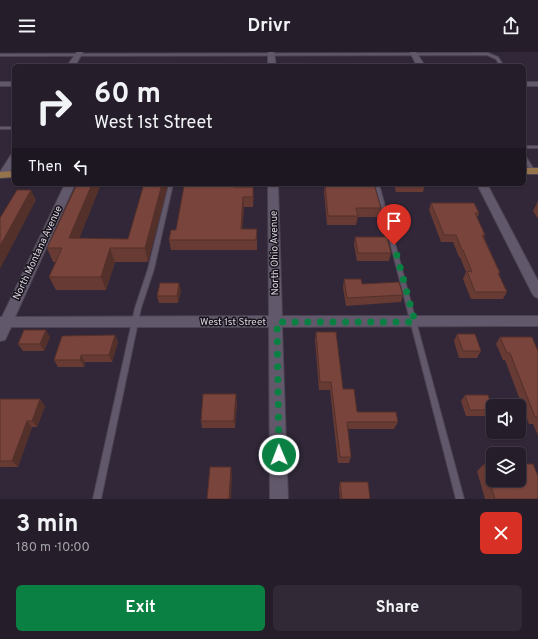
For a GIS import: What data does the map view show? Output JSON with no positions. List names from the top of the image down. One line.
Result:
{"streets":{"street":["North Montana Avenue","North Ohio Avenue","West 1st Street"]},"crossings":[["North Montana Avenue","West 1st Street"],["North Ohio Avenue","West 1st Street"]],"page":{"header":"Drivr","turn":["60 m","West 1st Street"],"then":"Then","heading":["3 min","180 m · 10:00"],"buttons":["Exit","Share"]}}
